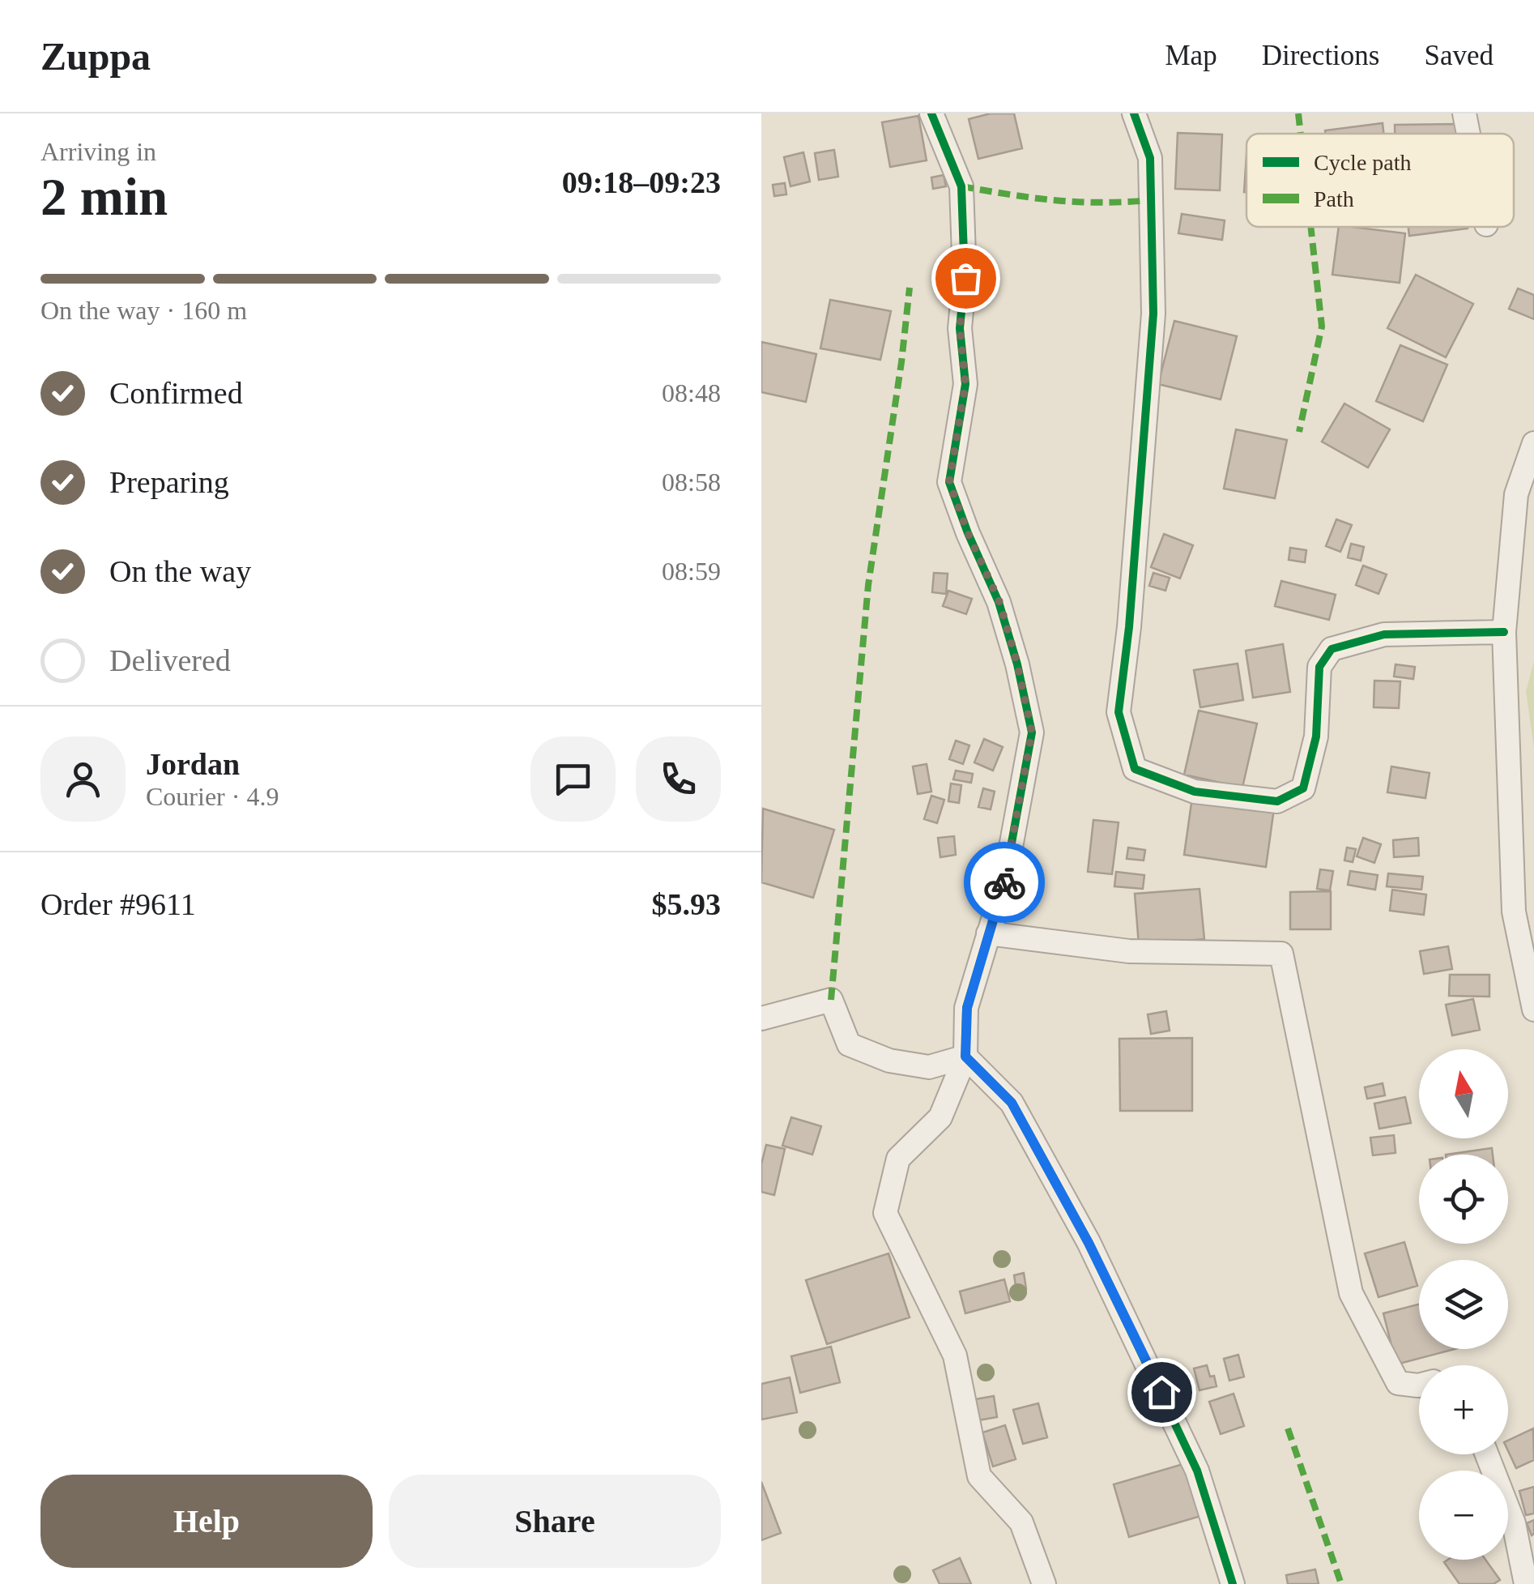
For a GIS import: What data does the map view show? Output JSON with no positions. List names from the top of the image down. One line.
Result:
{"legend":["Cycle path","Path"],"north":"top","page":{"header":"Zuppa","nav":["Map","Directions","Saved"],"heading":["2 min","Arriving in","09:18–09:23"],"panel":["Jordan","Courier · 4.9","Order #9611","$5.93"],"bar":"On the way · 160 m","list":[["Confirmed","08:48"],["Preparing","08:58"],["On the way","08:59"],"Delivered"],"map_buttons":["+","−"],"buttons":["Help","Share"]}}
